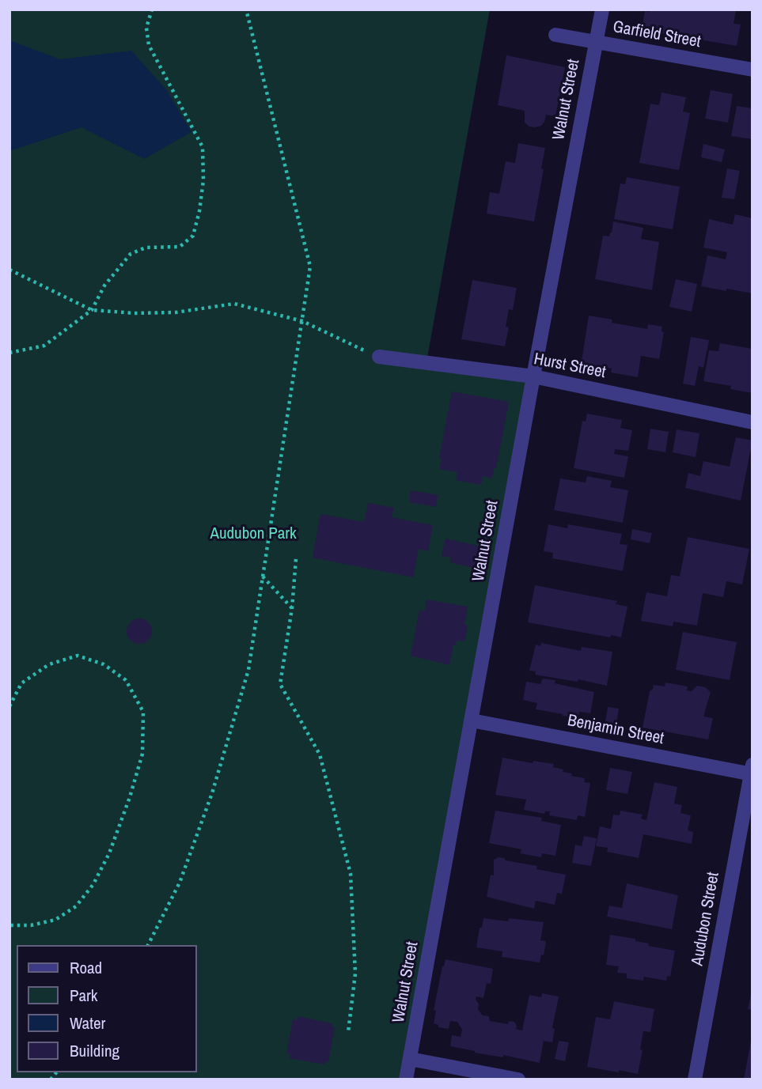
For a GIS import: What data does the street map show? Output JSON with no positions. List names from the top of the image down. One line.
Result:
{"streets":{"street":["Garfield Street","Walnut Street","Hurst Street","Benjamin Street","Audubon Street"]},"crossings":[["Garfield Street","Walnut Street"],["Walnut Street","Hurst Street"],["Walnut Street","Benjamin Street"],["Benjamin Street","Audubon Street"]],"parks":["Audubon Park"],"legend":["Road","Park","Water","Building"]}
